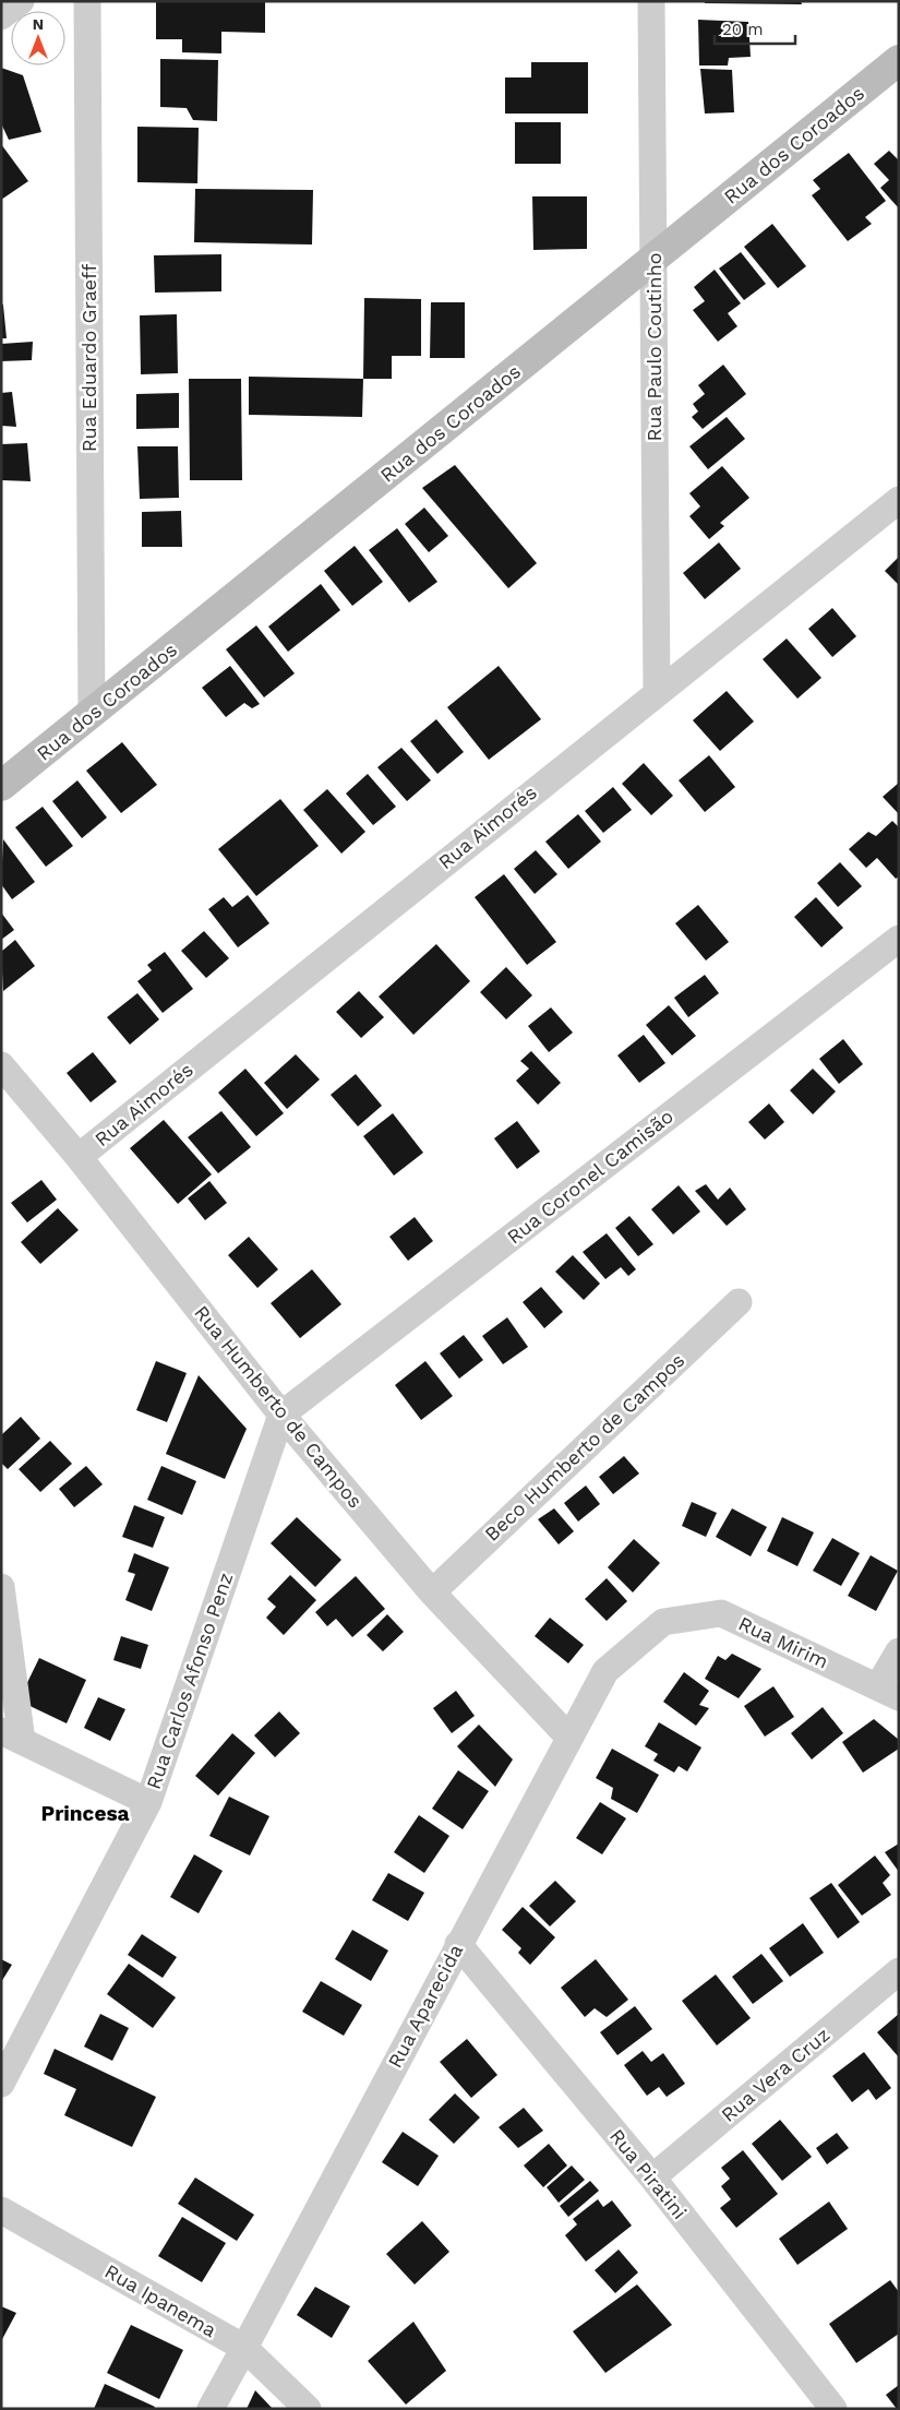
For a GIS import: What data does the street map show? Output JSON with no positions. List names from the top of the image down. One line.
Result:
{"streets":{"street":["Rua dos Coroados","Rua Paulo Coutinho","Rua Eduardo Graeff","Rua Aimorés","Rua Coronel Camisão","Rua Humberto de Campos","Beco Humberto de Campos","Rua Mirim","Rua Carlos Afonso Penz","Rua Aparecida","Rua Vera Cruz","Rua Piratini","Rua Ipanema"]},"crossings":[["Rua dos Coroados","Rua Paulo Coutinho"],["Rua dos Coroados","Rua Eduardo Graeff"],["Rua Paulo Coutinho","Rua Aimorés"],["Rua Aimorés","Rua Humberto de Campos"],["Rua Coronel Camisão","Rua Humberto de Campos"],["Rua Coronel Camisão","Rua Carlos Afonso Penz"],["Rua Humberto de Campos","Beco Humberto de Campos"],["Rua Humberto de Campos","Rua Carlos Afonso Penz"],["Rua Humberto de Campos","Rua Aparecida"],["Rua Mirim","Rua Aparecida"],["Rua Aparecida","Rua Piratini"],["Rua Aparecida","Rua Ipanema"],["Rua Vera Cruz","Rua Piratini"]],"districts":["Princesa"],"scale_bar":"20 m","north":"top"}
